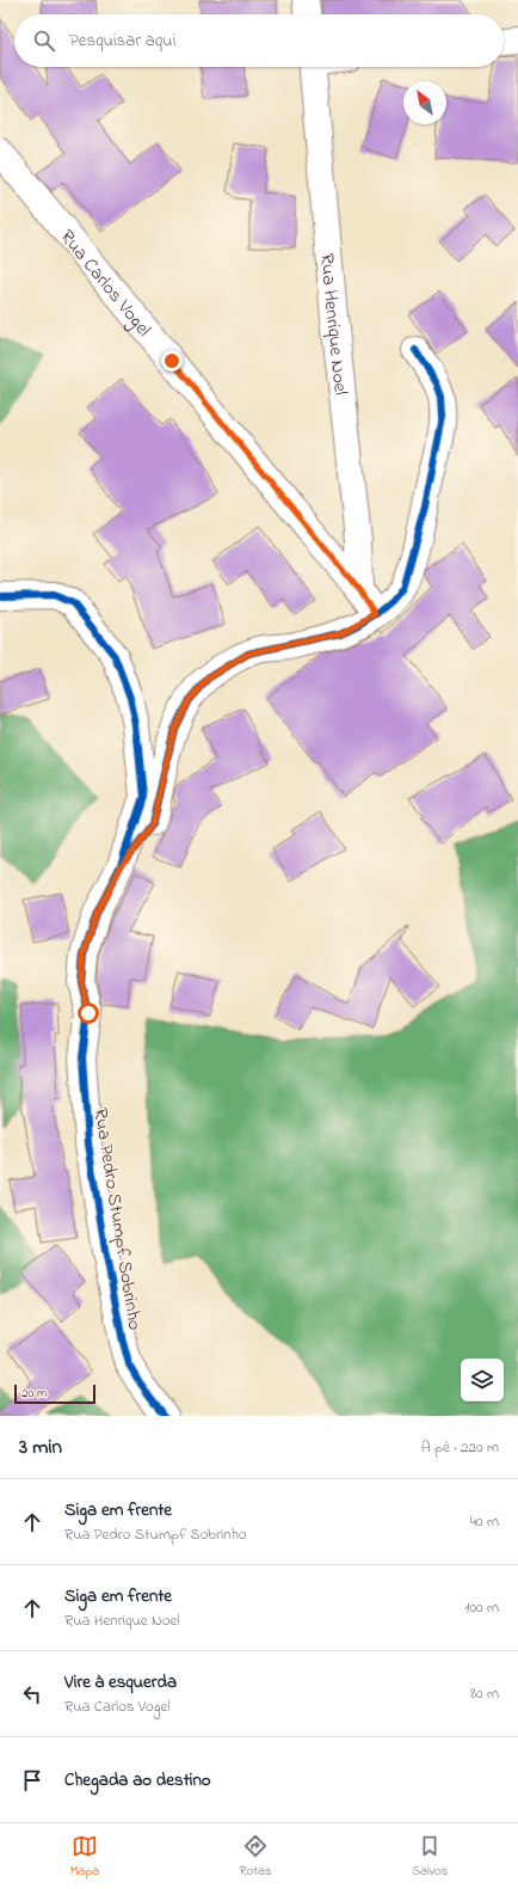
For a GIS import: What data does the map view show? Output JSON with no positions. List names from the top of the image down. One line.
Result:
{"streets":{"street":["Rua Carlos Vogel","Rua Henrique Noel","Rua Pedro Stumpf Sobrinho"]},"crossings":[["Rua Carlos Vogel","Rua Henrique Noel"]],"scale_bar":"20 m","north":"top left","page":{"search":"Pesquisar aqui","scale":"20 m","heading":["3 min","A pé · 220 m"],"list":[["Siga em frente","Rua Pedro Stumpf Sobrinho","40 m"],["Siga em frente","Rua Henrique Noel","100 m"],["Vire à esquerda","Rua Carlos Vogel","80 m"],"Chegada ao destino"],"nav":["Mapa","Rotas","Salvos"]}}
